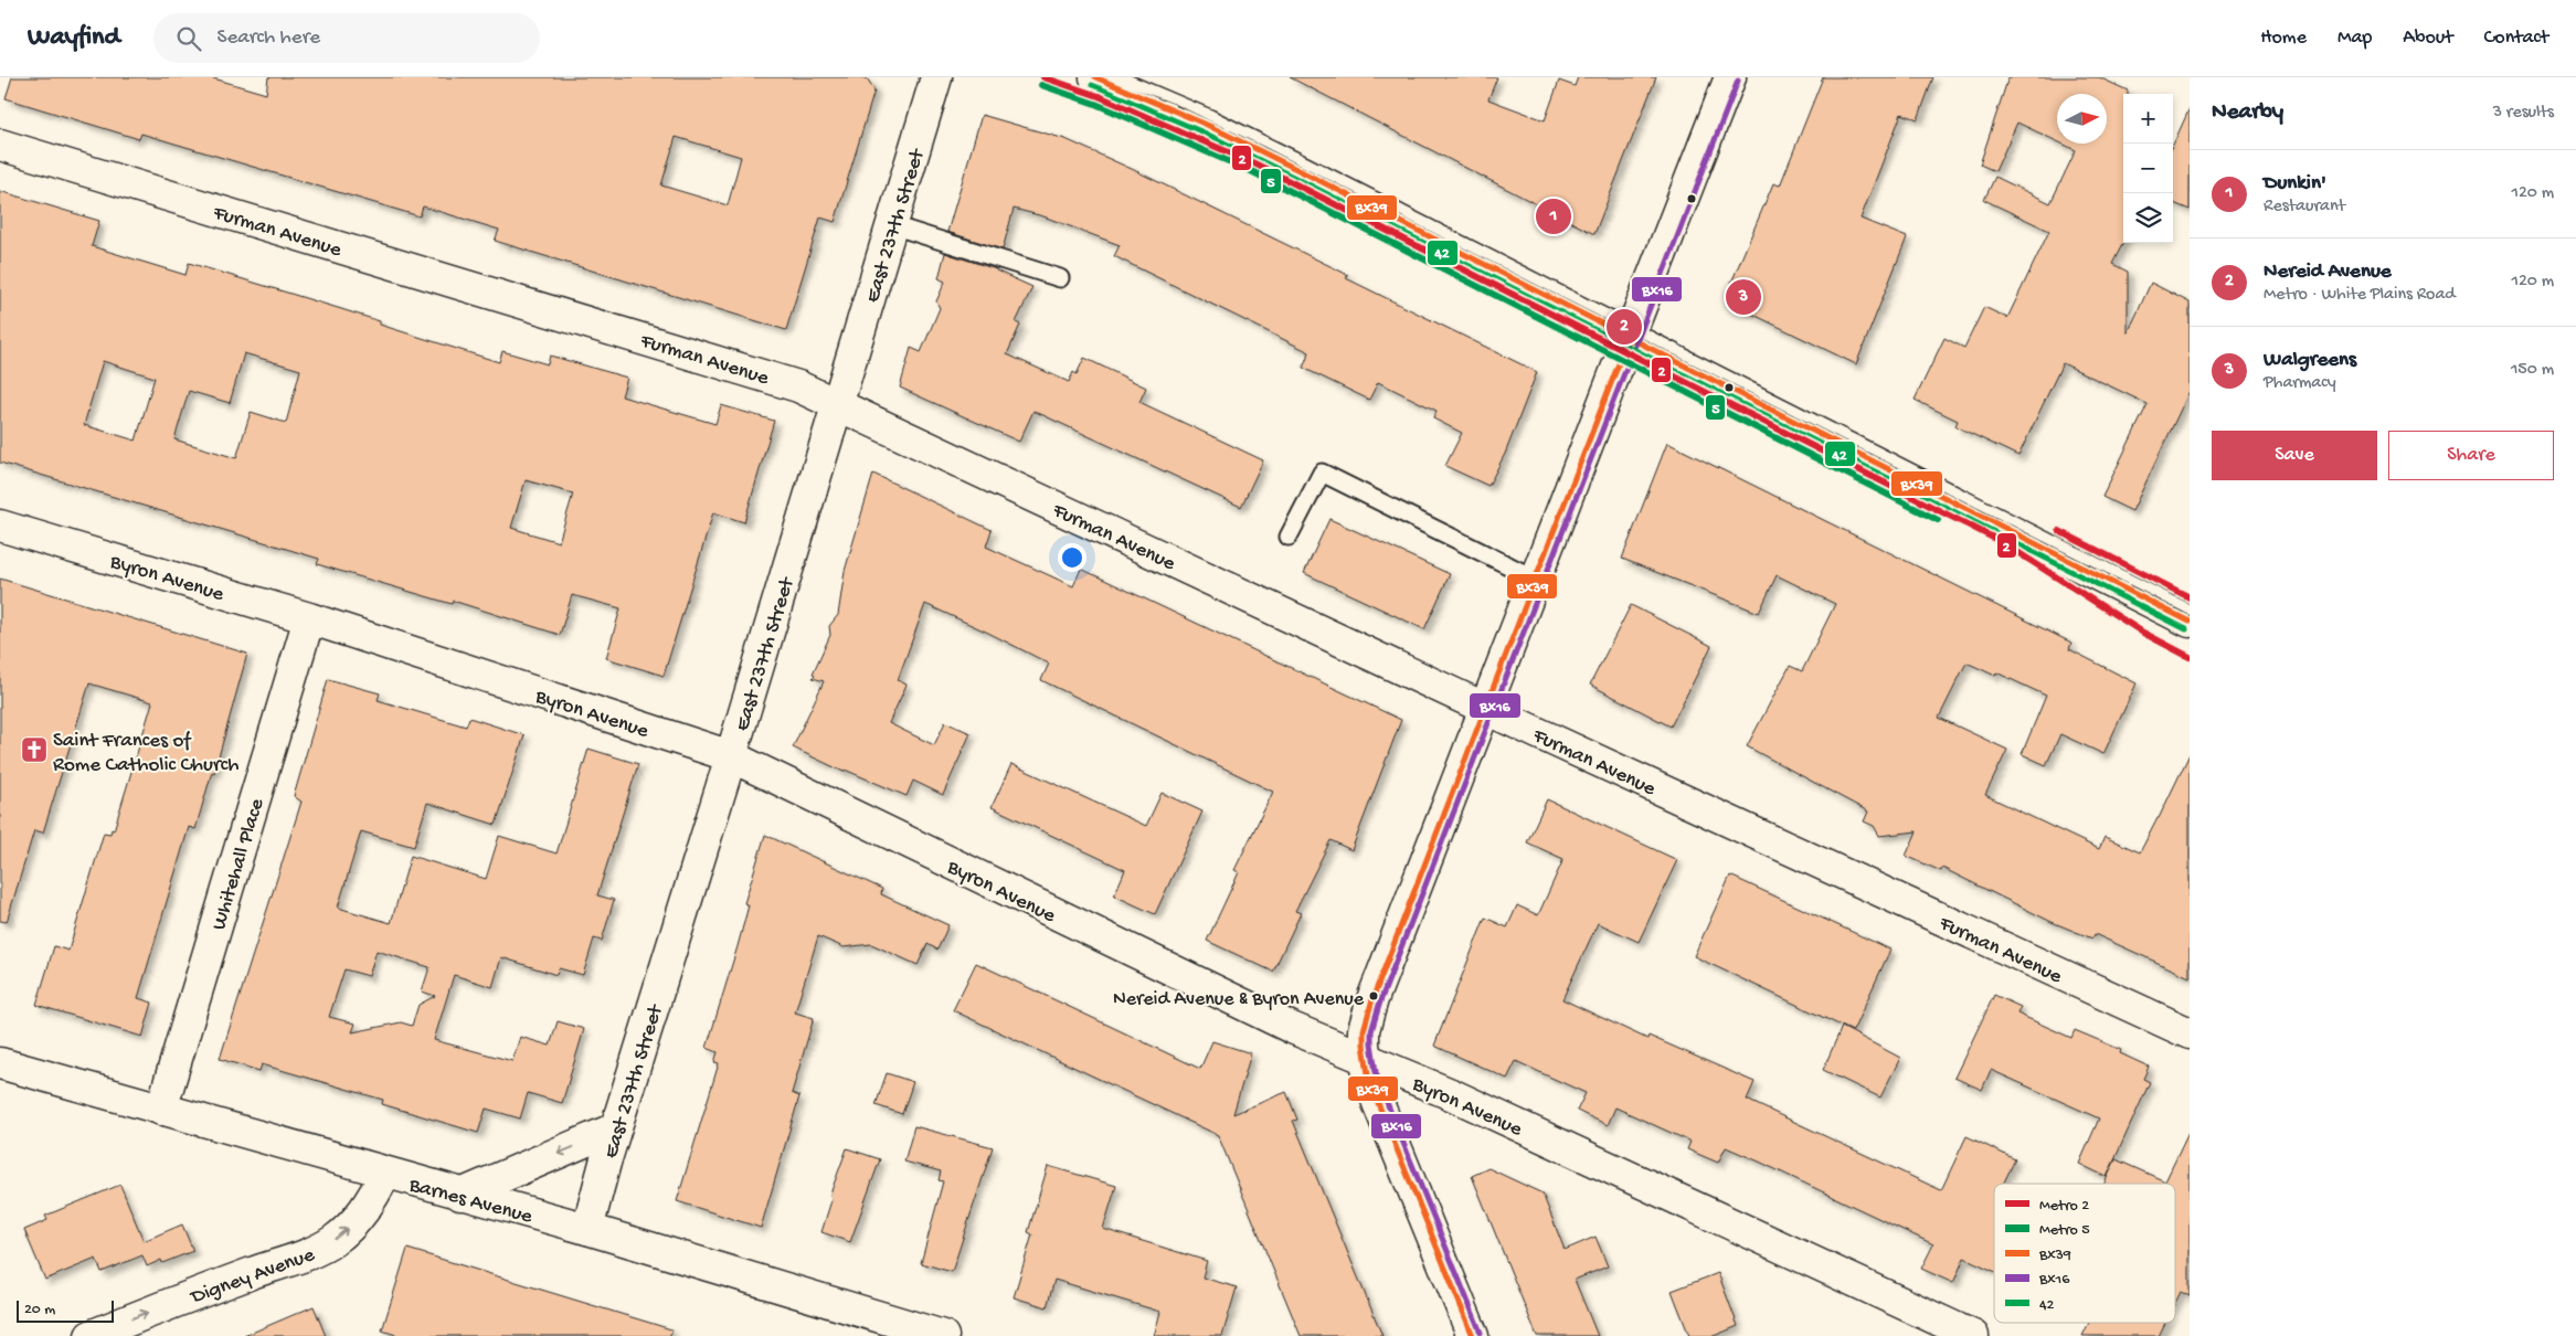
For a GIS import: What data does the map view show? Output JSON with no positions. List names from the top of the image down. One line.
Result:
{"streets":{"street":["East 237th Street","Furman Avenue","Byron Avenue","Whitehall Place","Barnes Avenue","Digney Avenue"]},"crossings":[["East 237th Street","Furman Avenue"],["East 237th Street","Byron Avenue"],["East 237th Street","Barnes Avenue"],["Byron Avenue","Whitehall Place"],["Whitehall Place","Barnes Avenue"],["Barnes Avenue","Digney Avenue"]],"one_way":["Digney Avenue"],"places":{"church":["Saint Frances of Rome Catholic Church"],"other":["Nereid Avenue & Byron Avenue"]},"lines":["metro line 2","transit line Bx39","transit line Bx16","metro line 5","transit line 42"],"legend":["Metro 2","Metro 5","Bx39","Bx16","42"],"scale_bar":"20 m","north":"right","page":{"header":"Wayfind","search":"Search here","nav":["Home","Map","About","Contact"],"heading":["Nearby","3 results"],"map_buttons":["+","−"],"list":[{"mark":"1","name":"Dunkin'","note":"Restaurant","value":"120 m"},{"mark":"2","name":"Nereid Avenue","note":"Metro · White Plains Road","value":"120 m"},{"mark":"3","name":"Walgreens","note":"Pharmacy","value":"150 m"}],"pins":["1","3","2"],"buttons":["Save","Share"],"scale":"20 m"}}
